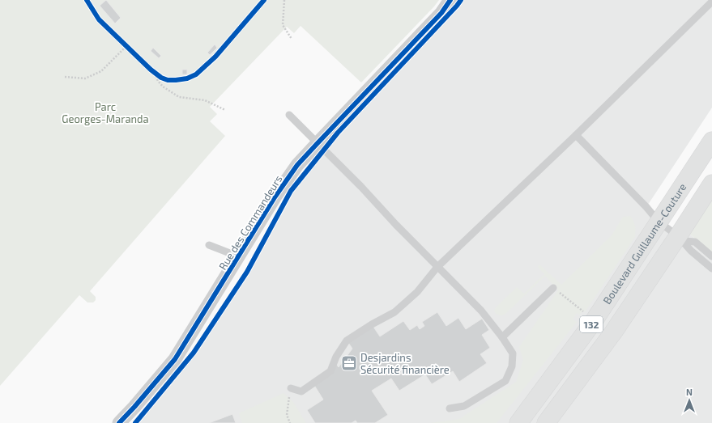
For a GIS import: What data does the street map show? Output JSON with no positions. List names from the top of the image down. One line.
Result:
{"streets":{"main road":["Boulevard Guillaume-Couture","132"],"street":["Rue des Commandeurs"]},"parks":["Parc Georges-Maranda"],"places":{"office":["Desjardins Sécurité financière"]},"north":"top"}
